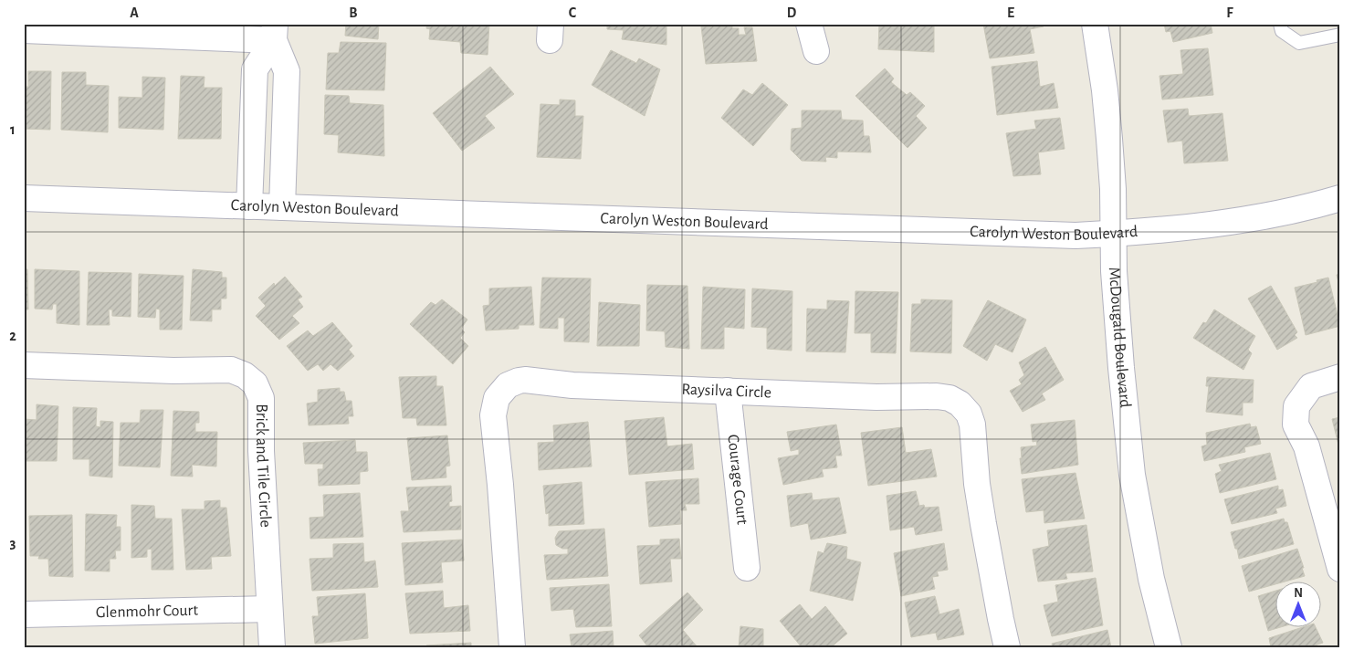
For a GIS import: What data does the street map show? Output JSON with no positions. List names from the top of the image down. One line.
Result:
{"streets":{"street":["Carolyn Weston Boulevard","McDougald Boulevard","Raysilva Circle","Brick and Tile Circle","Courage Court","Glenmohr Court"]},"crossings":[["Carolyn Weston Boulevard","McDougald Boulevard"],["Raysilva Circle","Courage Court"],["Brick and Tile Circle","Glenmohr Court"]],"north":"top","grid":{"columns":["A","B","C","D","E","F"],"rows":["1","2","3"]}}
